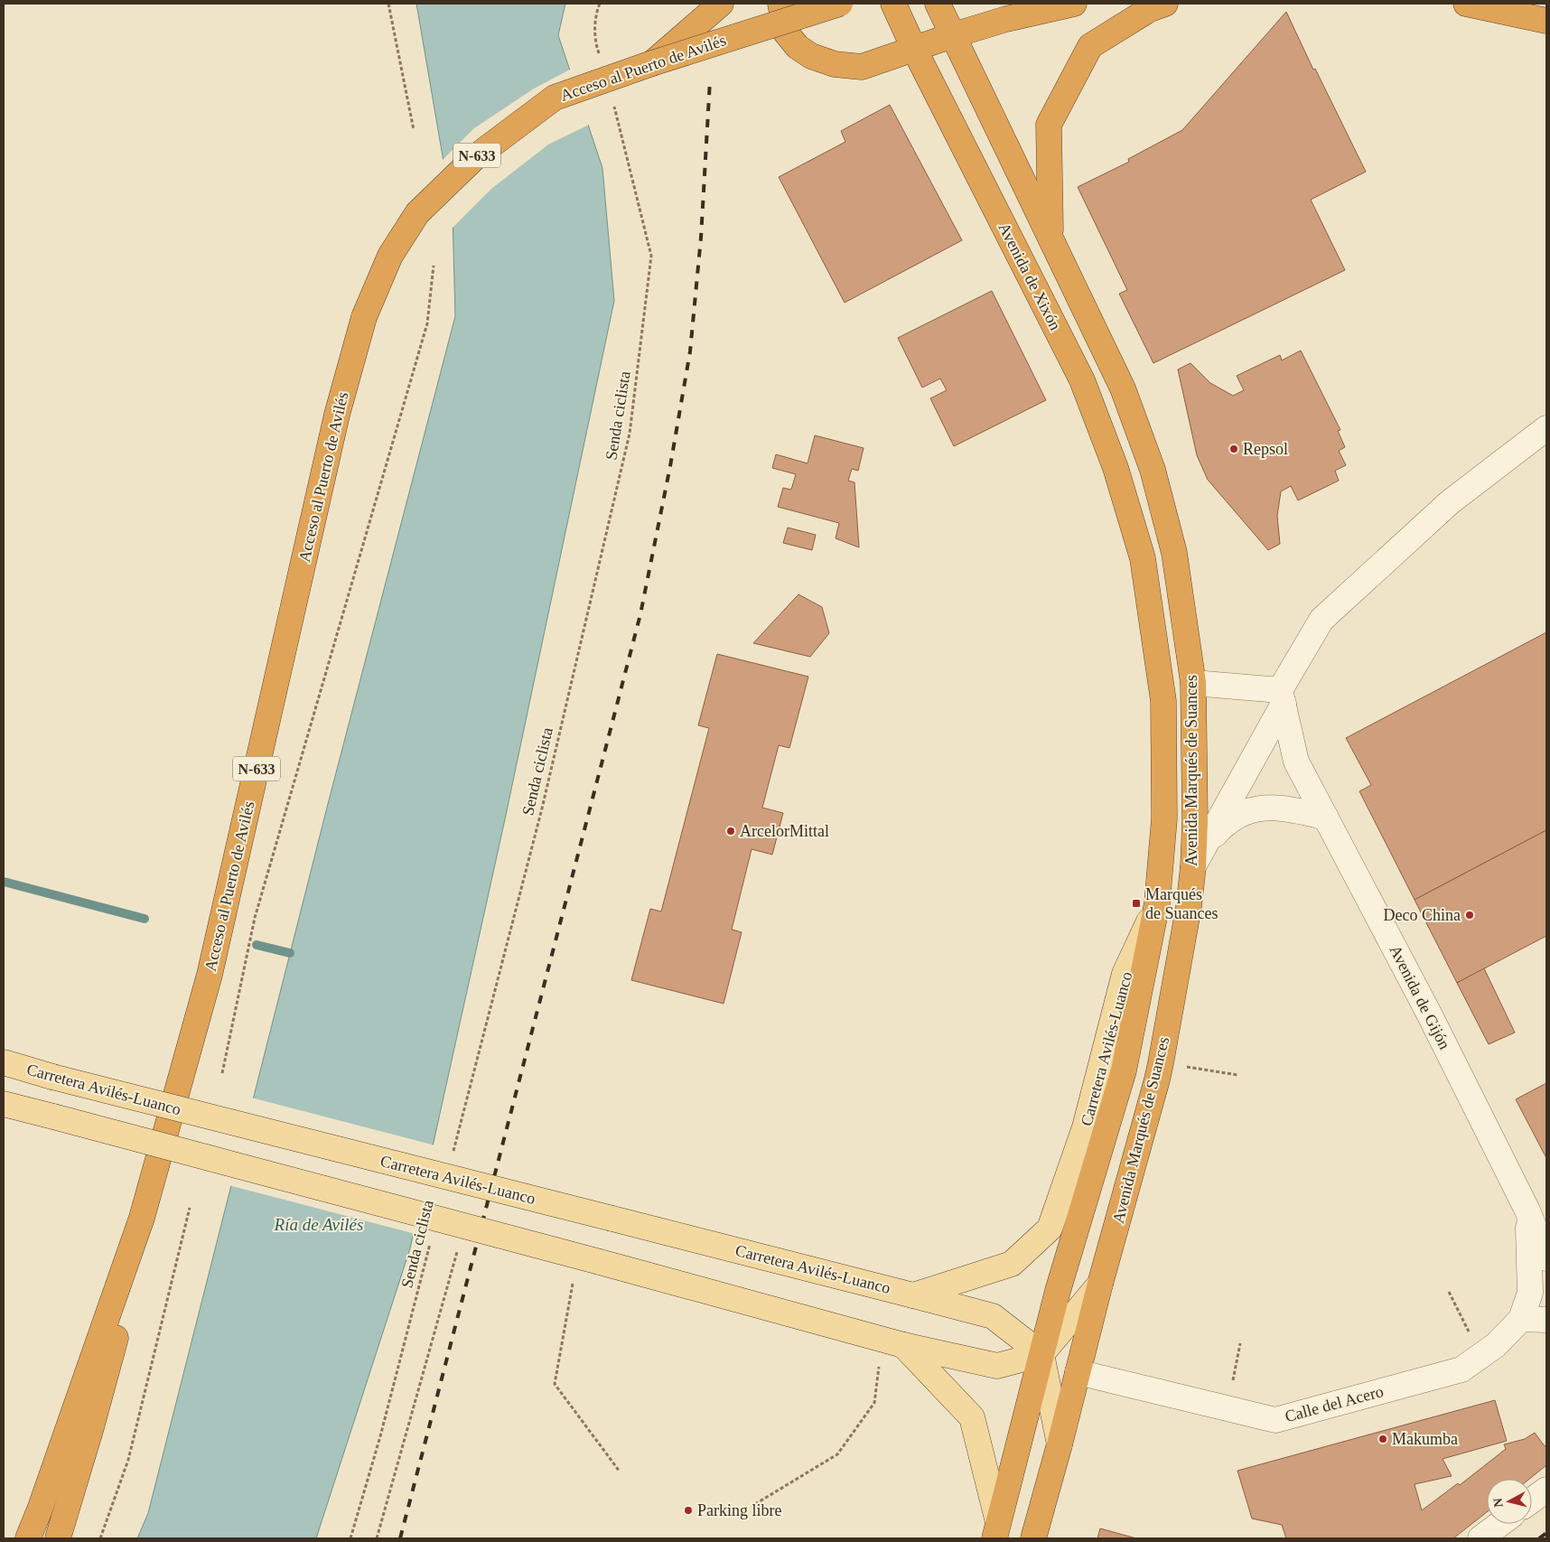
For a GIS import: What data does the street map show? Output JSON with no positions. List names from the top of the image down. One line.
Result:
{"streets":{"highway":["Acceso al Puerto de Avilés","N-633","Avenida de Xixón","Avenida Marqués de Suances"],"main road":["Carretera Avilés-Luanco"],"street":["Avenida de Gijón","Calle del Acero"],"path":["Senda ciclista"]},"crossings":[["Avenida de Xixón","Avenida Marqués de Suances"],["Avenida Marqués de Suances","Carretera Avilés-Luanco"],["Avenida Marqués de Suances","Calle del Acero"],["Avenida de Gijón","Calle del Acero"]],"water":["Ría de Avilés"],"places":{"other":["Repsol","ArcelorMittal","Deco China","Makumba","Parking libre"],"transit":["Marqués de Suances"]},"north":"left"}
